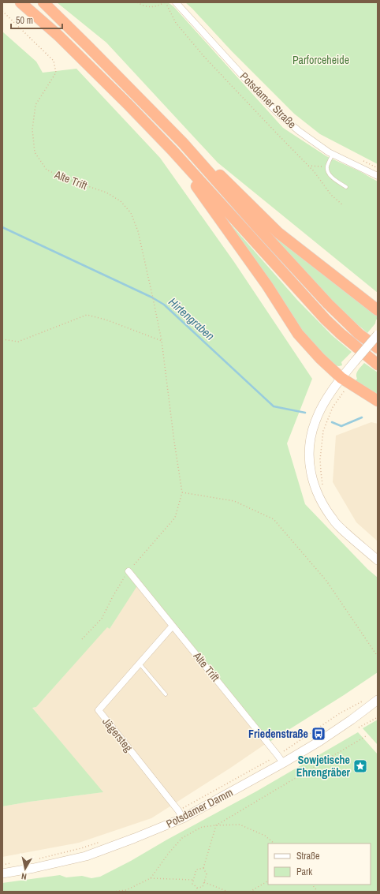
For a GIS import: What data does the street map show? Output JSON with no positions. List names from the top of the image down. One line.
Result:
{"streets":{"street":["Potsdamer Straße","Alte Trift","Jägersteg","Potsdamer Damm"]},"crossings":[["Alte Trift","Jägersteg"],["Alte Trift","Potsdamer Damm"],["Jägersteg","Potsdamer Damm"]],"water":["Hirtengraben"],"parks":["Parforceheide"],"places":{"bus stop":["Friedenstraße"],"place":["Sowjetische Ehrengräber"]},"legend":["Straße","Park"],"scale_bar":"50 m","north":"bottom"}
